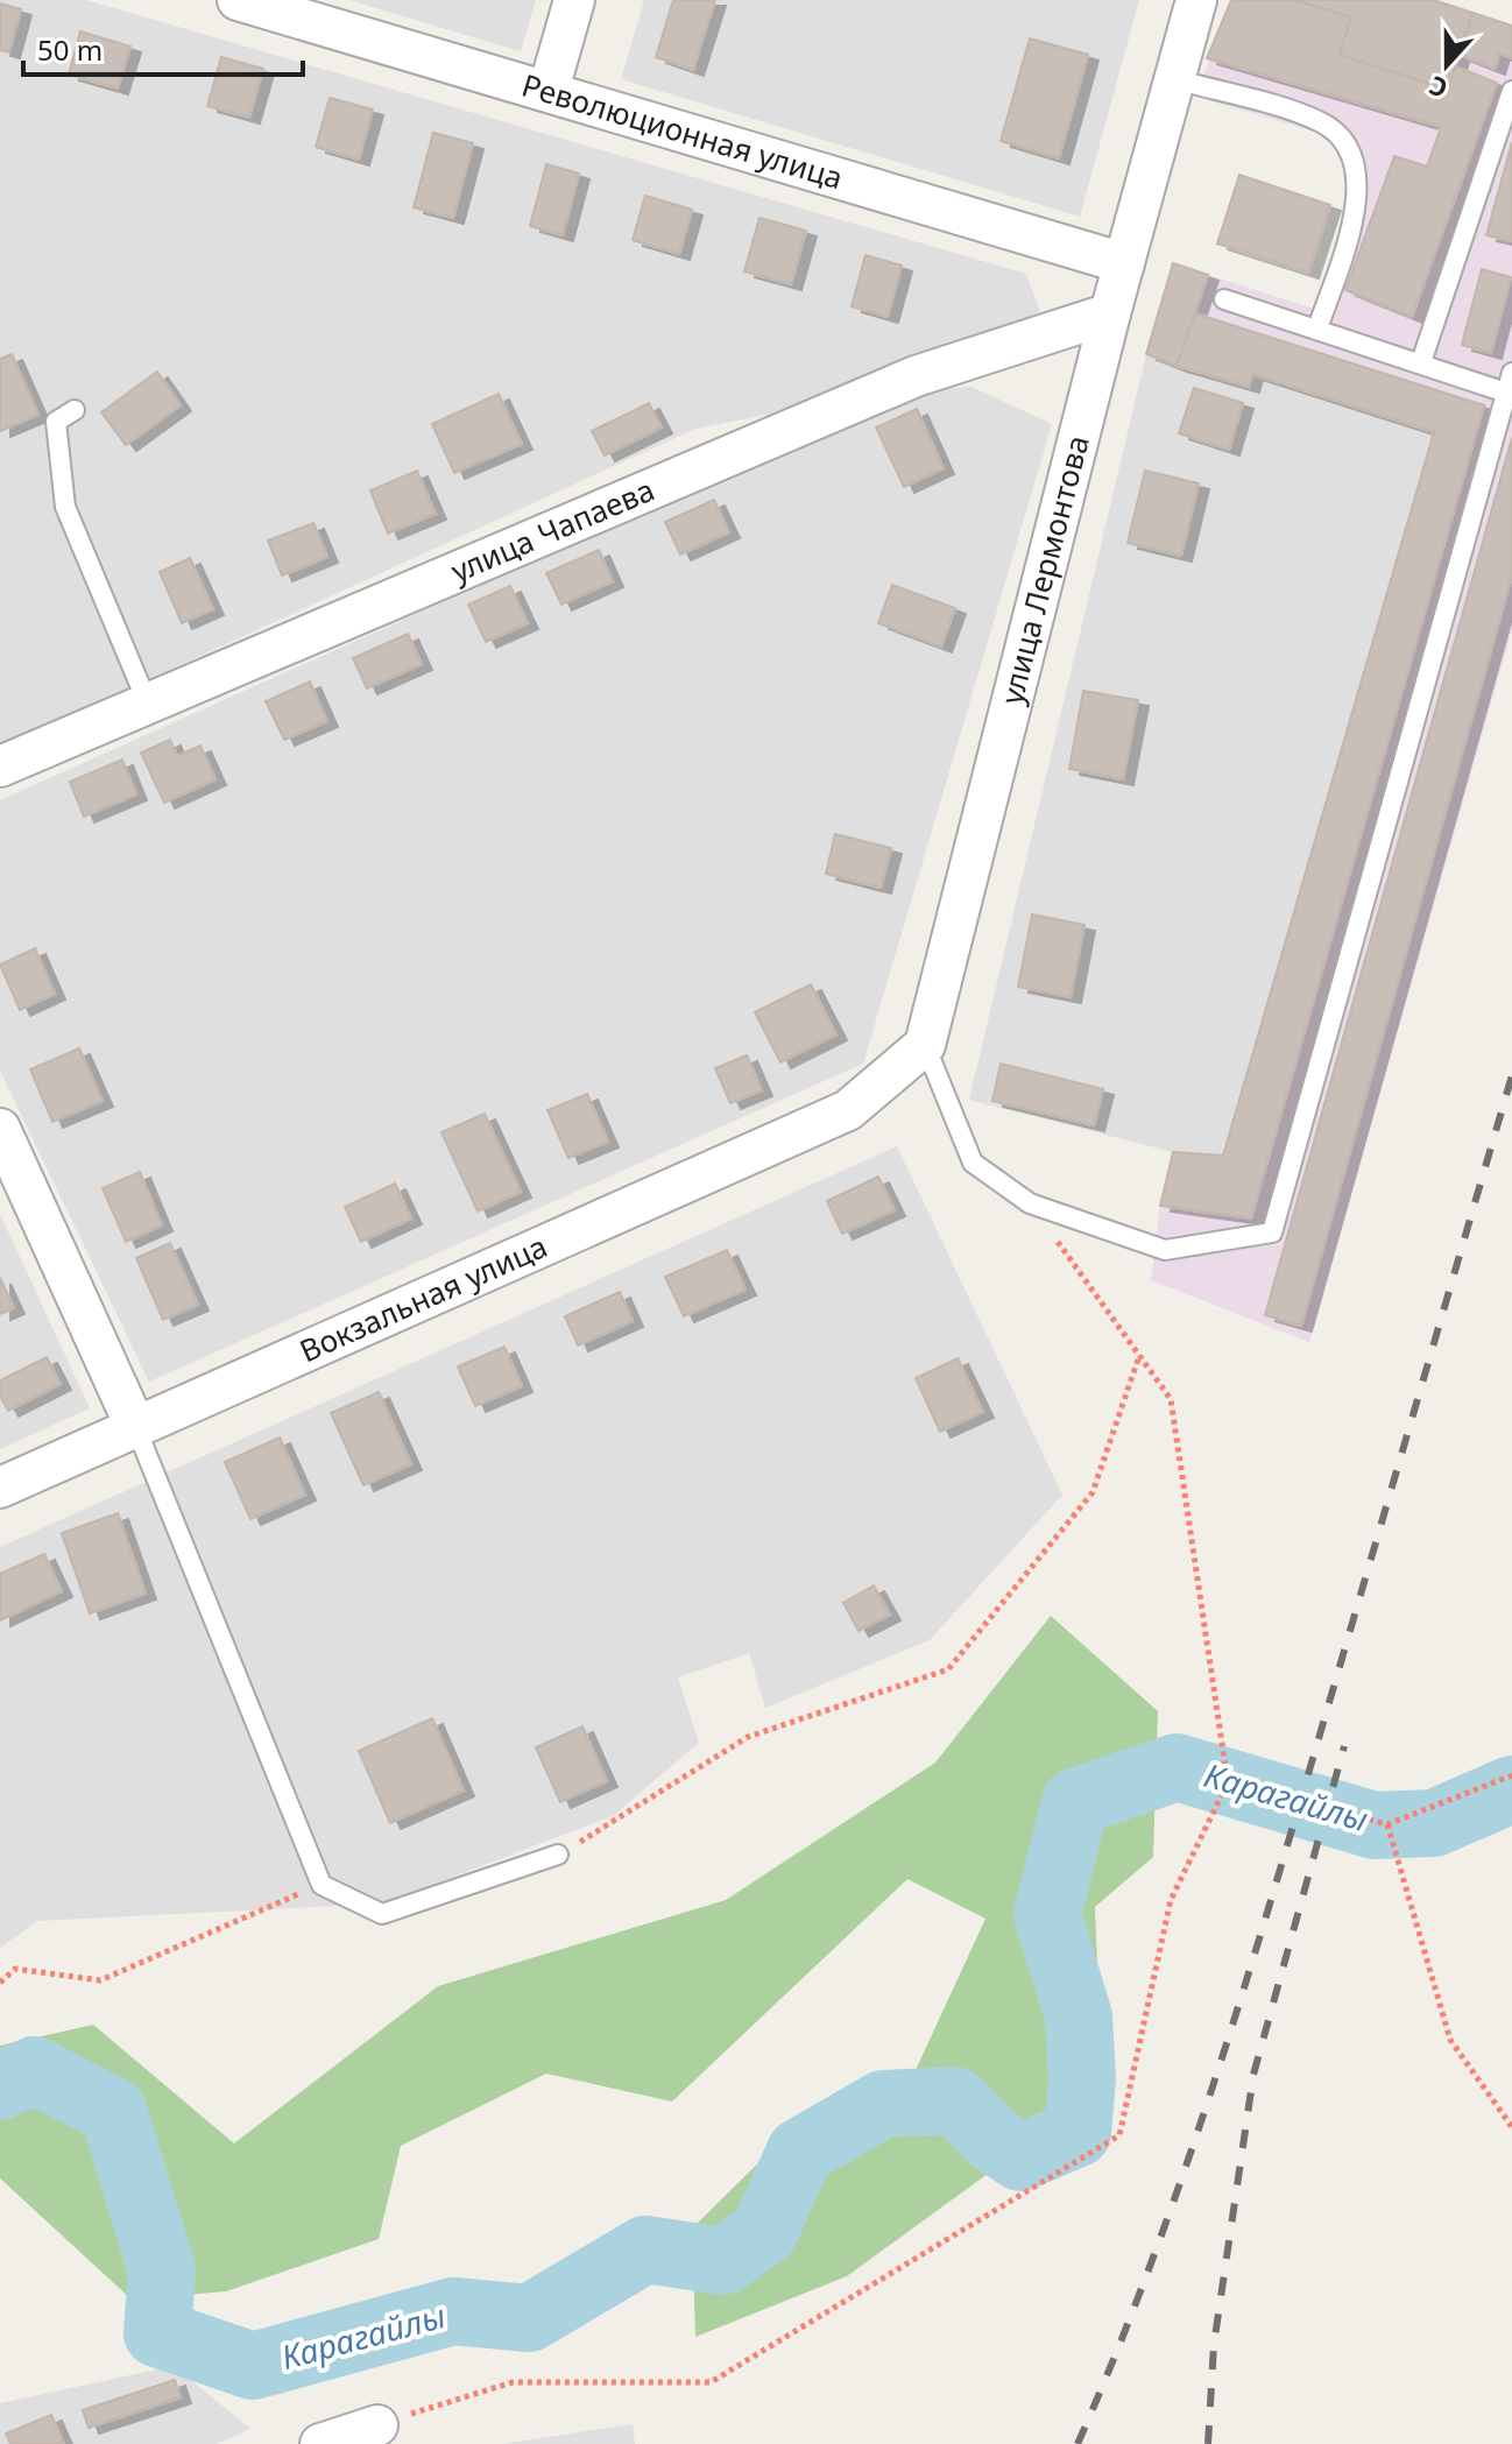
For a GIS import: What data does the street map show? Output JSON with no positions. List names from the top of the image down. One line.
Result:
{"streets":{"street":["Революционная улица","улица Чапаева","улица Лермонтова","Вокзальная улица"]},"crossings":[["Революционная улица","улица Лермонтова"],["улица Чапаева","улица Лермонтова"],["улица Лермонтова","Вокзальная улица"]],"water":["Карагайлы"],"scale_bar":"50 m","north":"bottom"}
